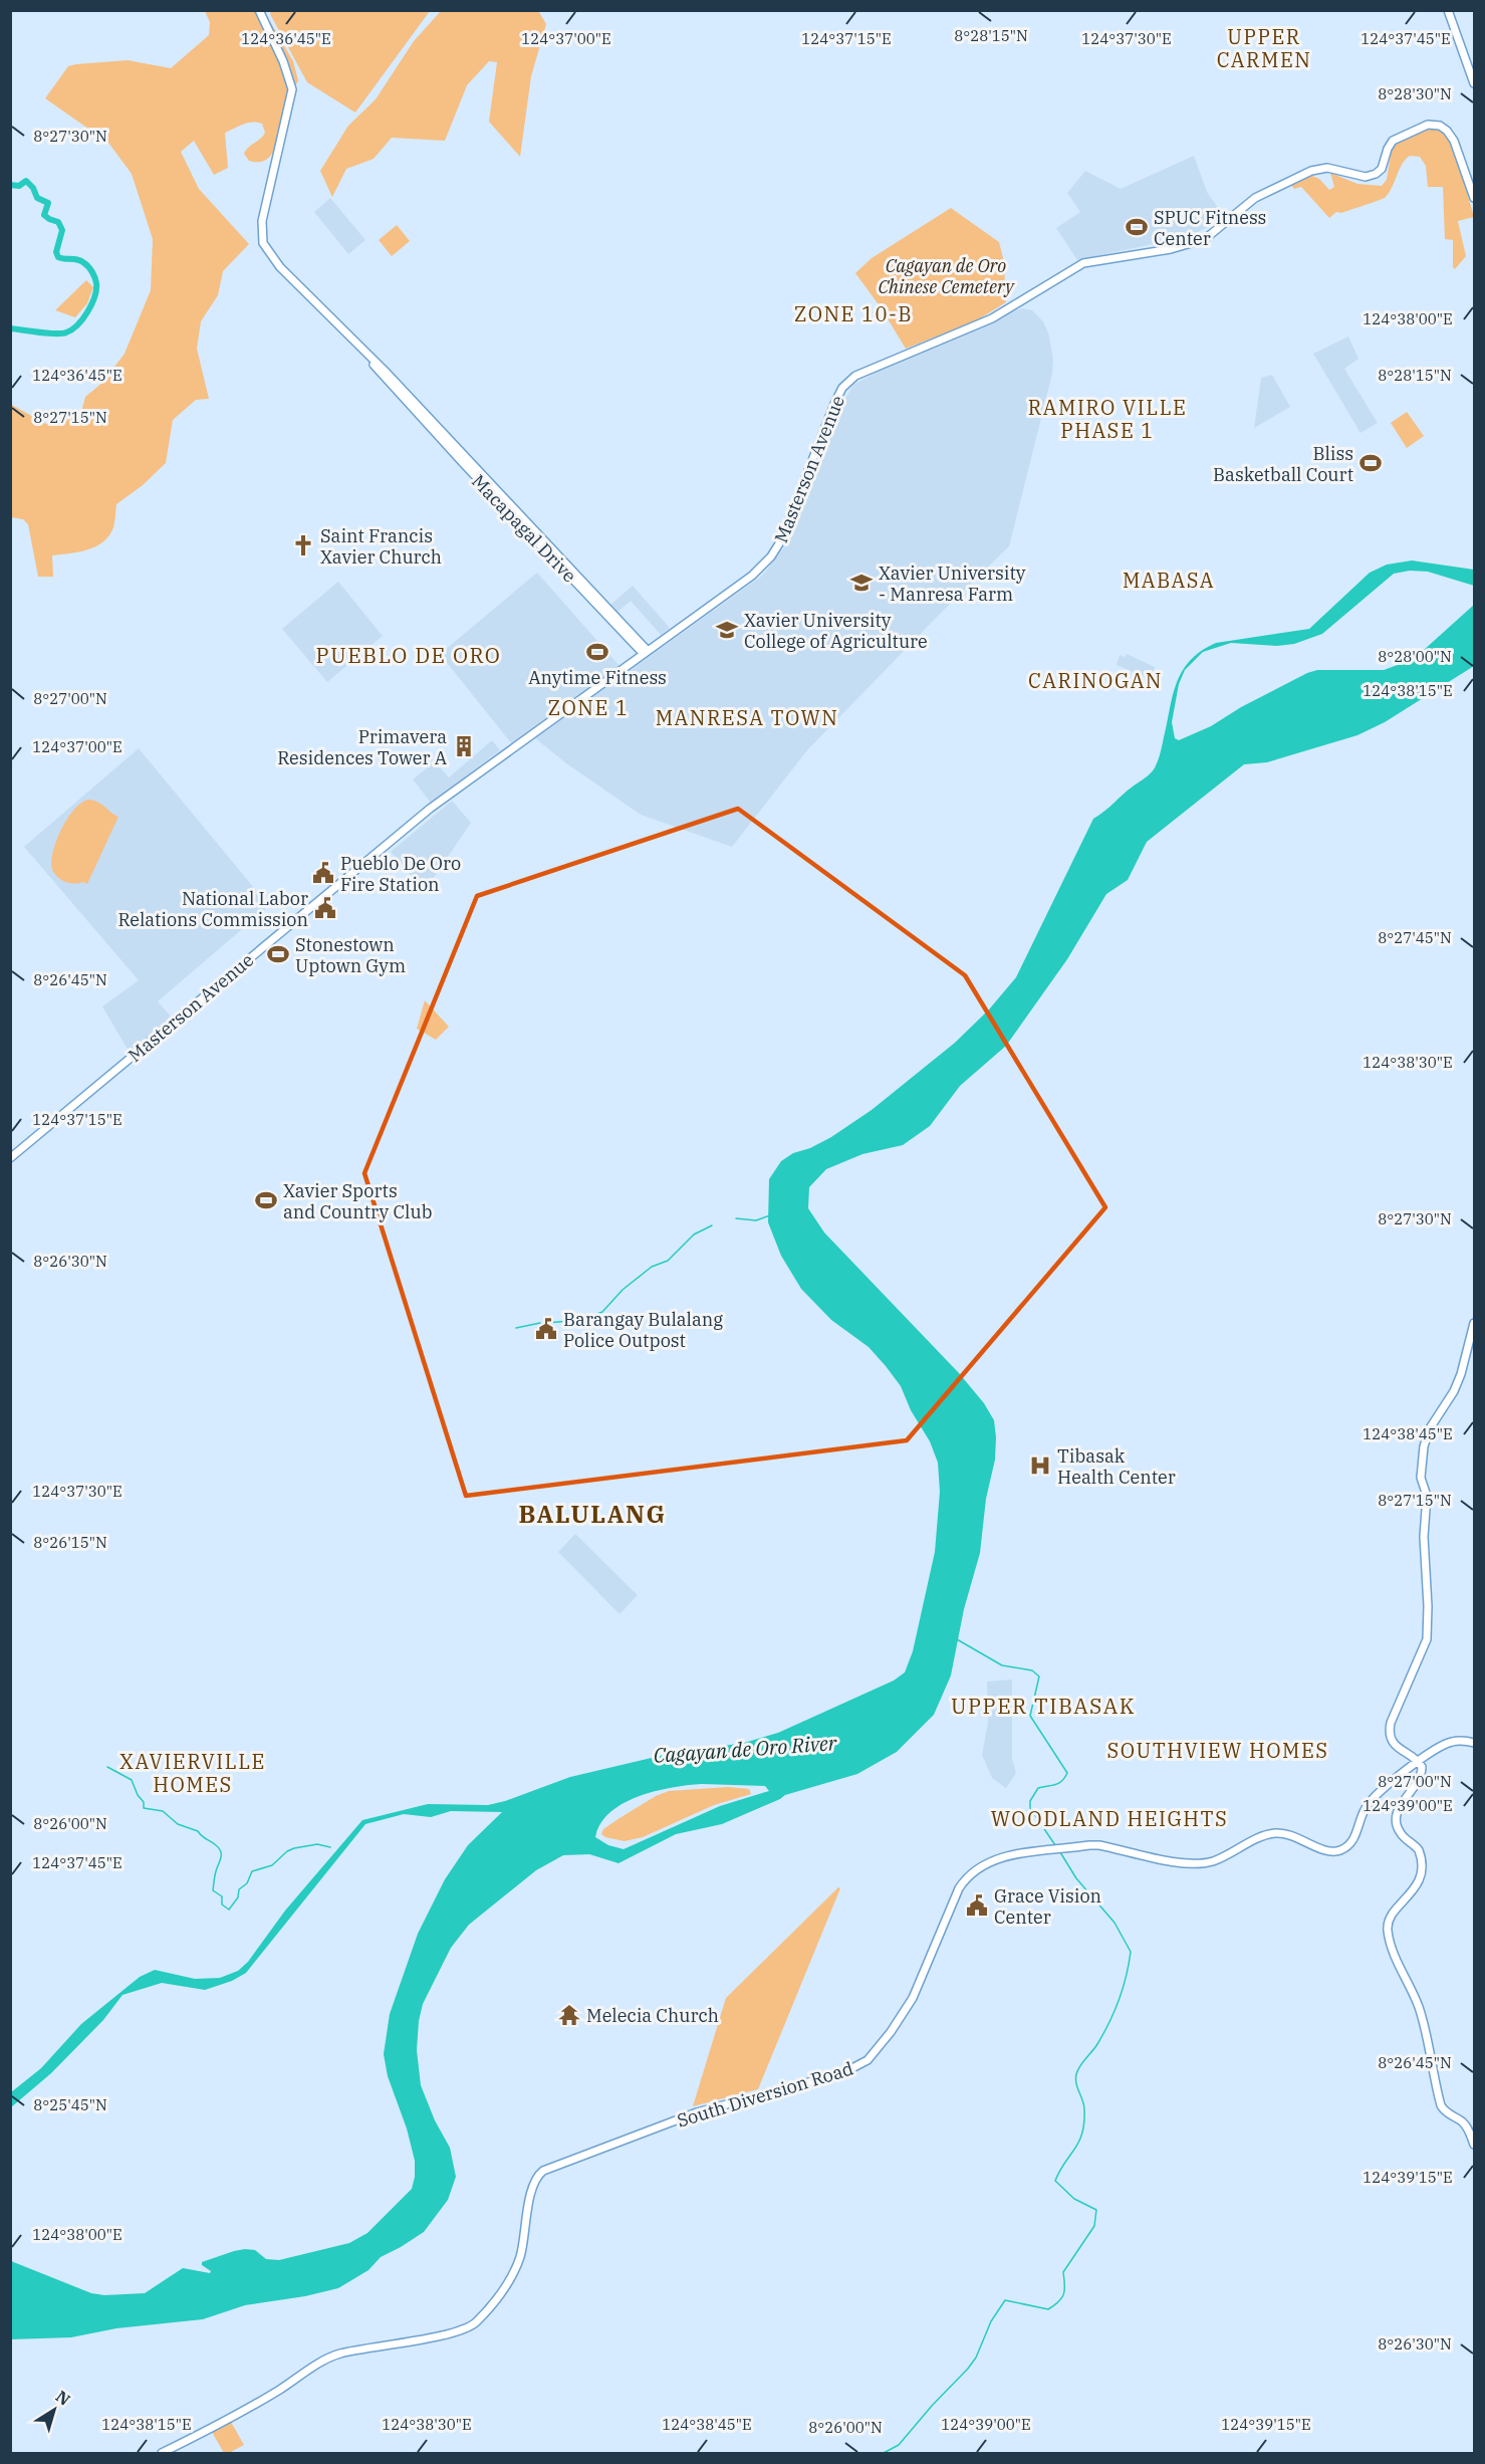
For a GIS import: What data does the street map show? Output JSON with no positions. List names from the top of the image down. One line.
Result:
{"streets":{"main road":["Masterson Avenue","Macapagal Drive","South Diversion Road"]},"crossings":[["Masterson Avenue","Macapagal Drive"]],"districts":["UPPER CARMEN","ZONE 10-B","RAMIRO VILLE PHASE 1","MABASA","PUEBLO DE ORO","CARINOGAN","ZONE 1","MANRESA TOWN","BALULANG","UPPER TIBASAK","SOUTHVIEW HOMES","XAVIERVILLE HOMES","WOODLAND HEIGHTS"],"water":["Cagayan de Oro River"],"parks":["Cagayan de Oro Chinese Cemetery"],"places":{"sports":["SPUC Fitness Center","Bliss Basketball Court","Anytime Fitness","Stonestown Uptown Gym","Xavier Sports and Country Club"],"church":["Saint Francis Xavier Church"],"school or university":["Xavier University - Manresa Farm","Xavier University College of Agriculture"],"building":["Primavera Residences Tower A"],"public building":["Pueblo De Oro Fire Station","National Labor Relations Commission","Barangay Bulalang Police Outpost","Grace Vision Center"],"hospital":["Tibasak Health Center"],"temple":["Melecia Church"]},"north":"top right","coordinates":["8°28'15\"N","124°36'45\"E","124°37'00\"E","124°37'15\"E","124°37'30\"E","124°37'45\"E","8°28'30\"N","8°27'30\"N","124°38'00\"E","8°27'15\"N","8°28'00\"N","124°38'15\"E","8°27'00\"N","8°27'45\"N","8°26'45\"N","124°38'30\"E","8°26'30\"N","124°38'45\"E","8°26'15\"N","124°39'00\"E","8°26'00\"N","8°25'45\"N","124°39'15\"E"]}
